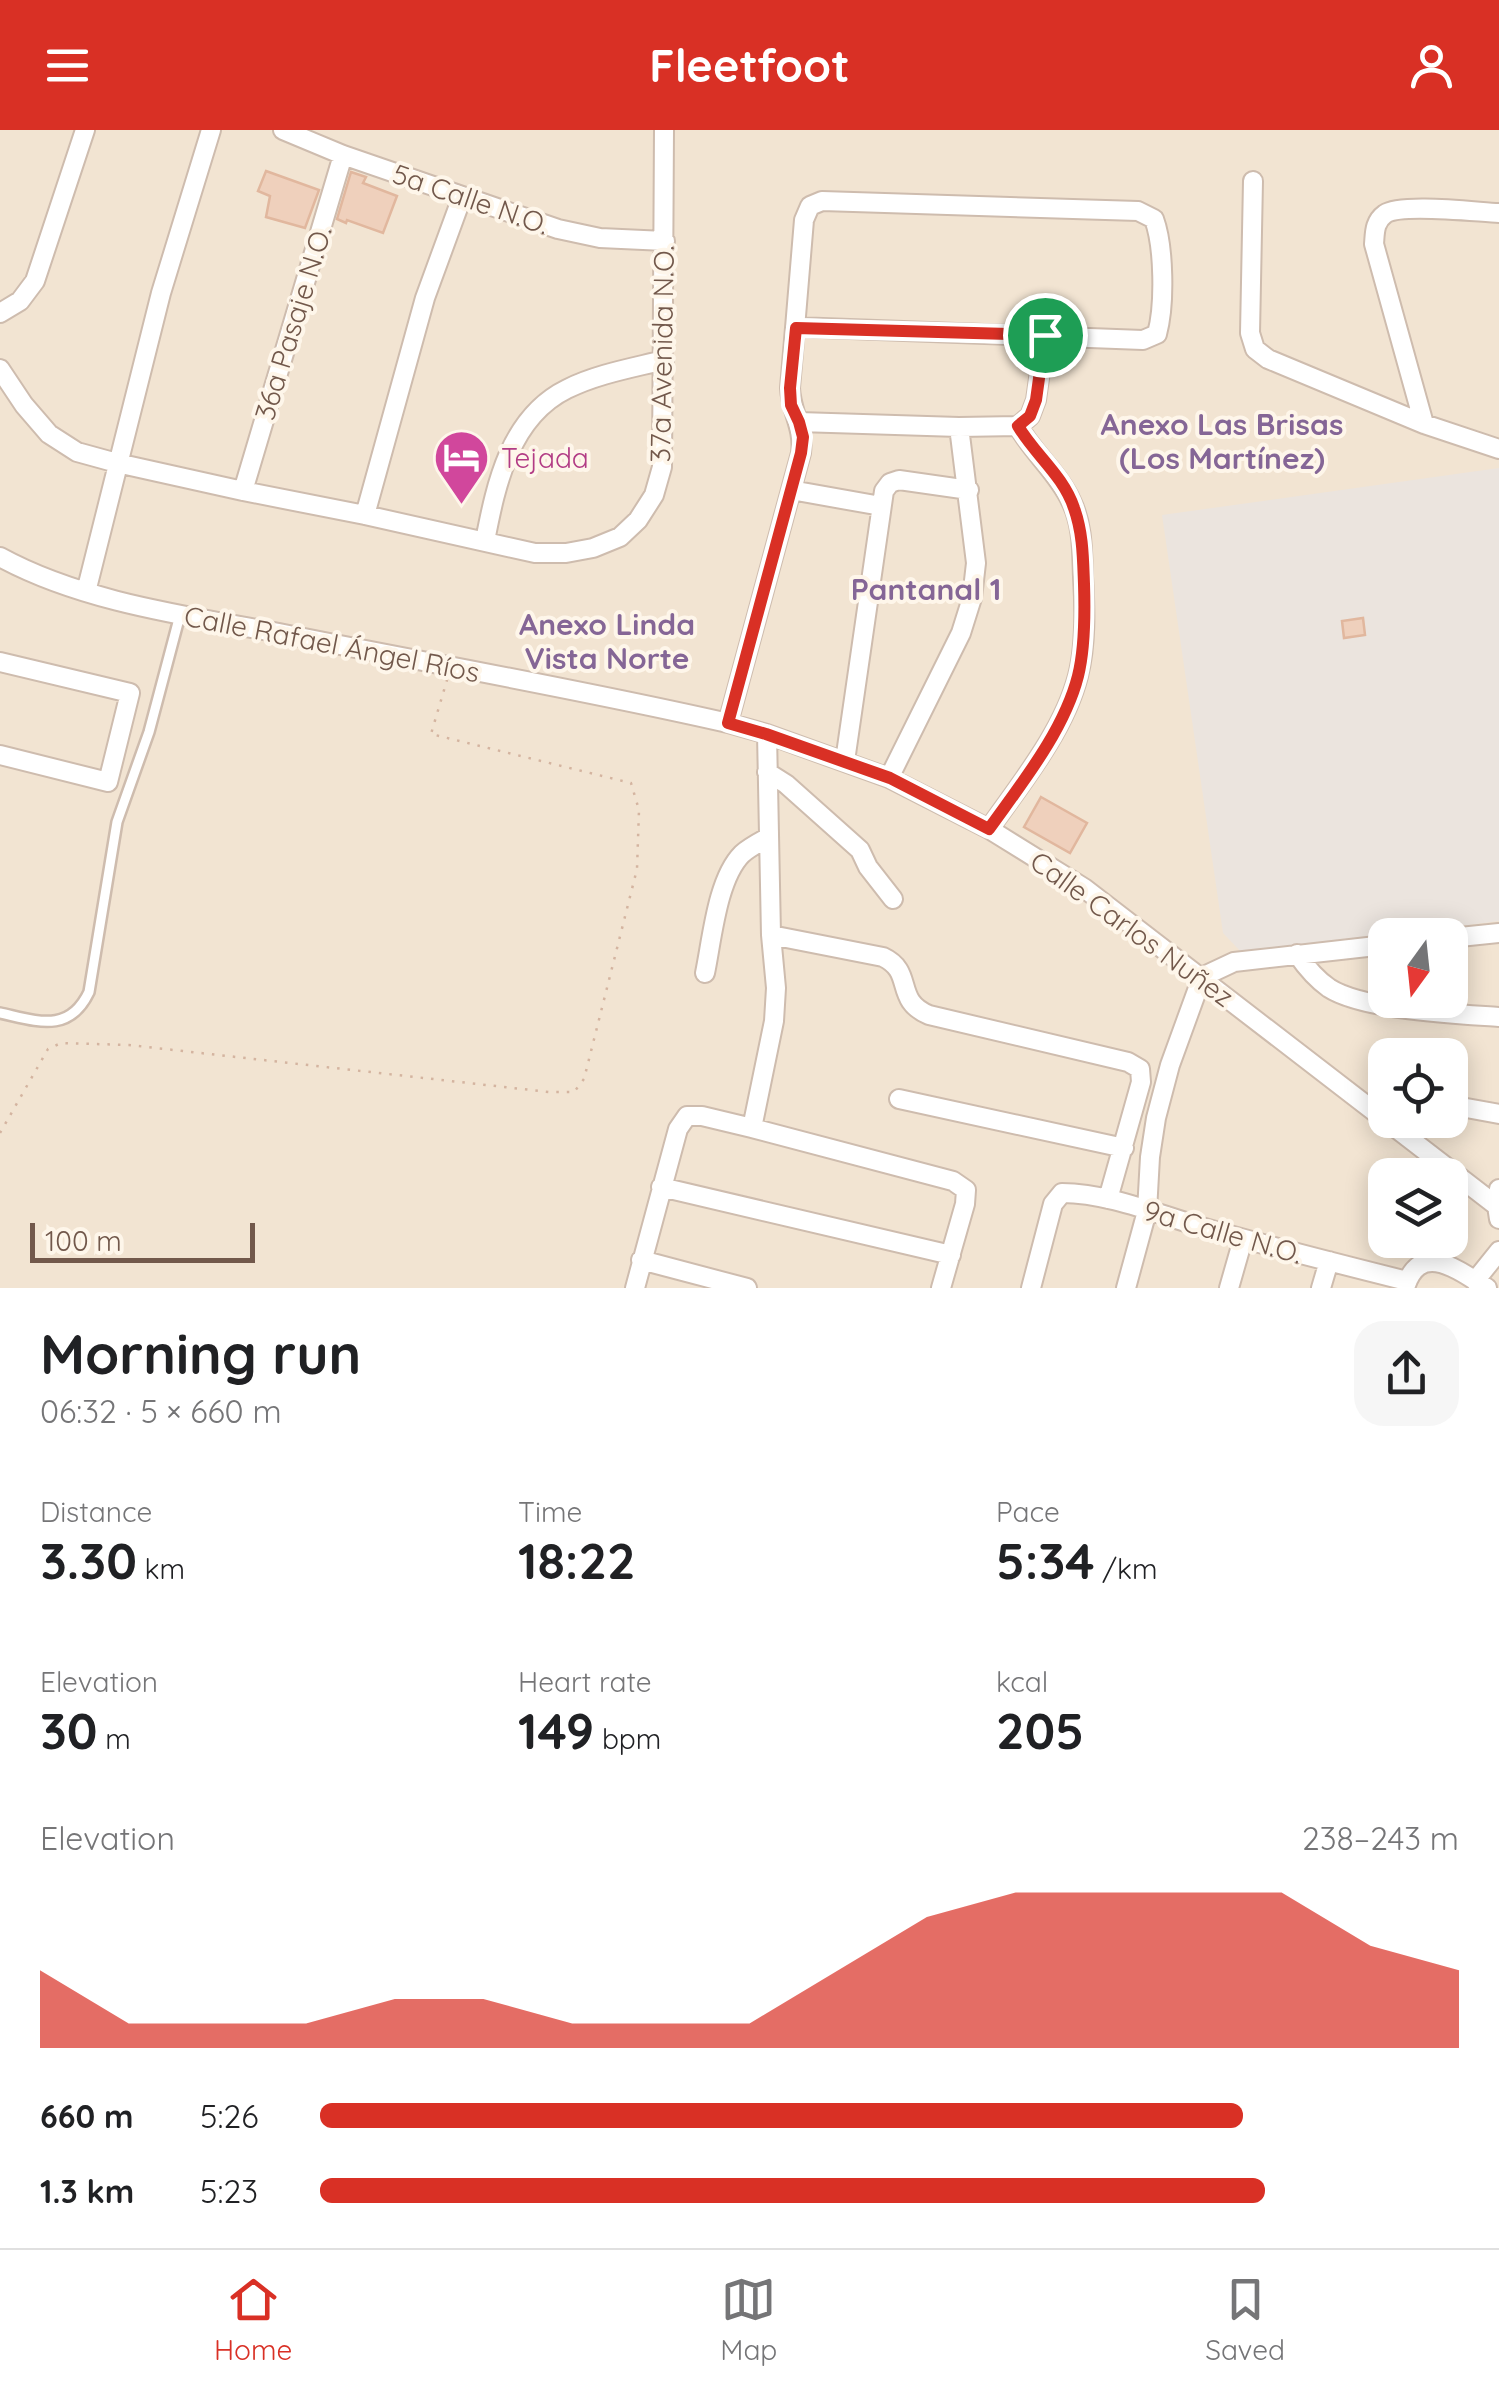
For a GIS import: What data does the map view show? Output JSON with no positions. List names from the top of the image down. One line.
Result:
{"streets":{"street":["5a Calle N.O.","36a Pasaje N.O.","37a Avenida N.O.","Calle Rafael Ángel Ríos","Calle Carlos Nuñez","9a Calle N.O."]},"crossings":[["5a Calle N.O.","36a Pasaje N.O."],["5a Calle N.O.","37a Avenida N.O."],["36a Pasaje N.O.","37a Avenida N.O."],["Calle Rafael Ángel Ríos","Calle Carlos Nuñez"]],"districts":["Anexo Las Brisas (Los Martínez)","Pantanal 1","Anexo Linda Vista Norte"],"places":{"hotel":["Tejada"]},"scale_bar":"100 m","north":"bottom","page":{"header":"Fleetfoot","scale":"100 m","heading":["Morning run","06:32 · 5 × 660 m"],"stats":[["Distance","3.30 km"],["Time","18:22"],["Pace","5:34 /km"],["Elevation","30 m"],["Heart rate","149 bpm"],["kcal","205"]],"chart":["Elevation","238–243 m"],"list":[{"name":"660 m","note":"5:26"},{"name":"1.3 km","note":"5:23"}],"tabs":["Home","Map","Saved"]}}
